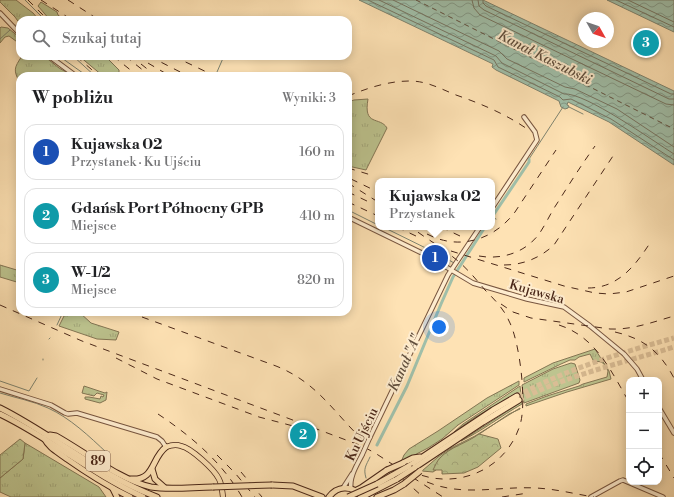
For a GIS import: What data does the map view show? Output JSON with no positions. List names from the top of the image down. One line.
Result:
{"streets":{"highway":["89"],"street":["Kujawska","Ku Ujściu"]},"crossings":[["Kujawska","Ku Ujściu"],["Ku Ujściu","89"]],"water":["Kanał Kaszubski","Kanał \"A\""],"north":"bottom right","page":{"search":"Szukaj tutaj","pins":["3","1","2"],"heading":["W pobliżu","Wyniki: 3"],"list":[{"mark":"1","name":"Kujawska 02","note":"Przystanek · Ku Ujściu","value":"160 m"},{"mark":"2","name":"Gdańsk Port Północny GPB","note":"Miejsce","value":"410 m"},{"mark":"3","name":"W-1/2","note":"Miejsce","value":"820 m"}],"popup":["Kujawska 02","Przystanek"],"map_buttons":["+","−"]}}
